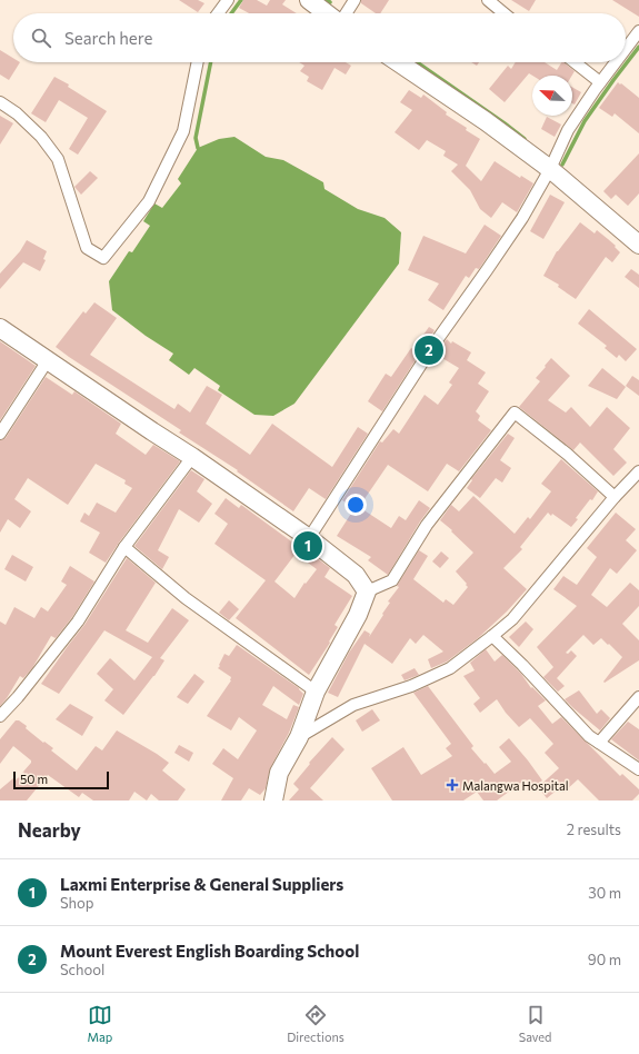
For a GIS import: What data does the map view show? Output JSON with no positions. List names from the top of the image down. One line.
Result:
{"places":{"health":["Malangwa Hospital"]},"scale_bar":"50 m","north":"top left","page":{"search":"Search here","pins":["2","1"],"scale":"50 m","heading":["Nearby","2 results"],"list":[{"mark":"1","name":"Laxmi Enterprise & General Suppliers","note":"Shop","value":"30 m"},{"mark":"2","name":"Mount Everest English Boarding School","note":"School","value":"90 m"}],"nav":["Map","Directions","Saved"]}}
